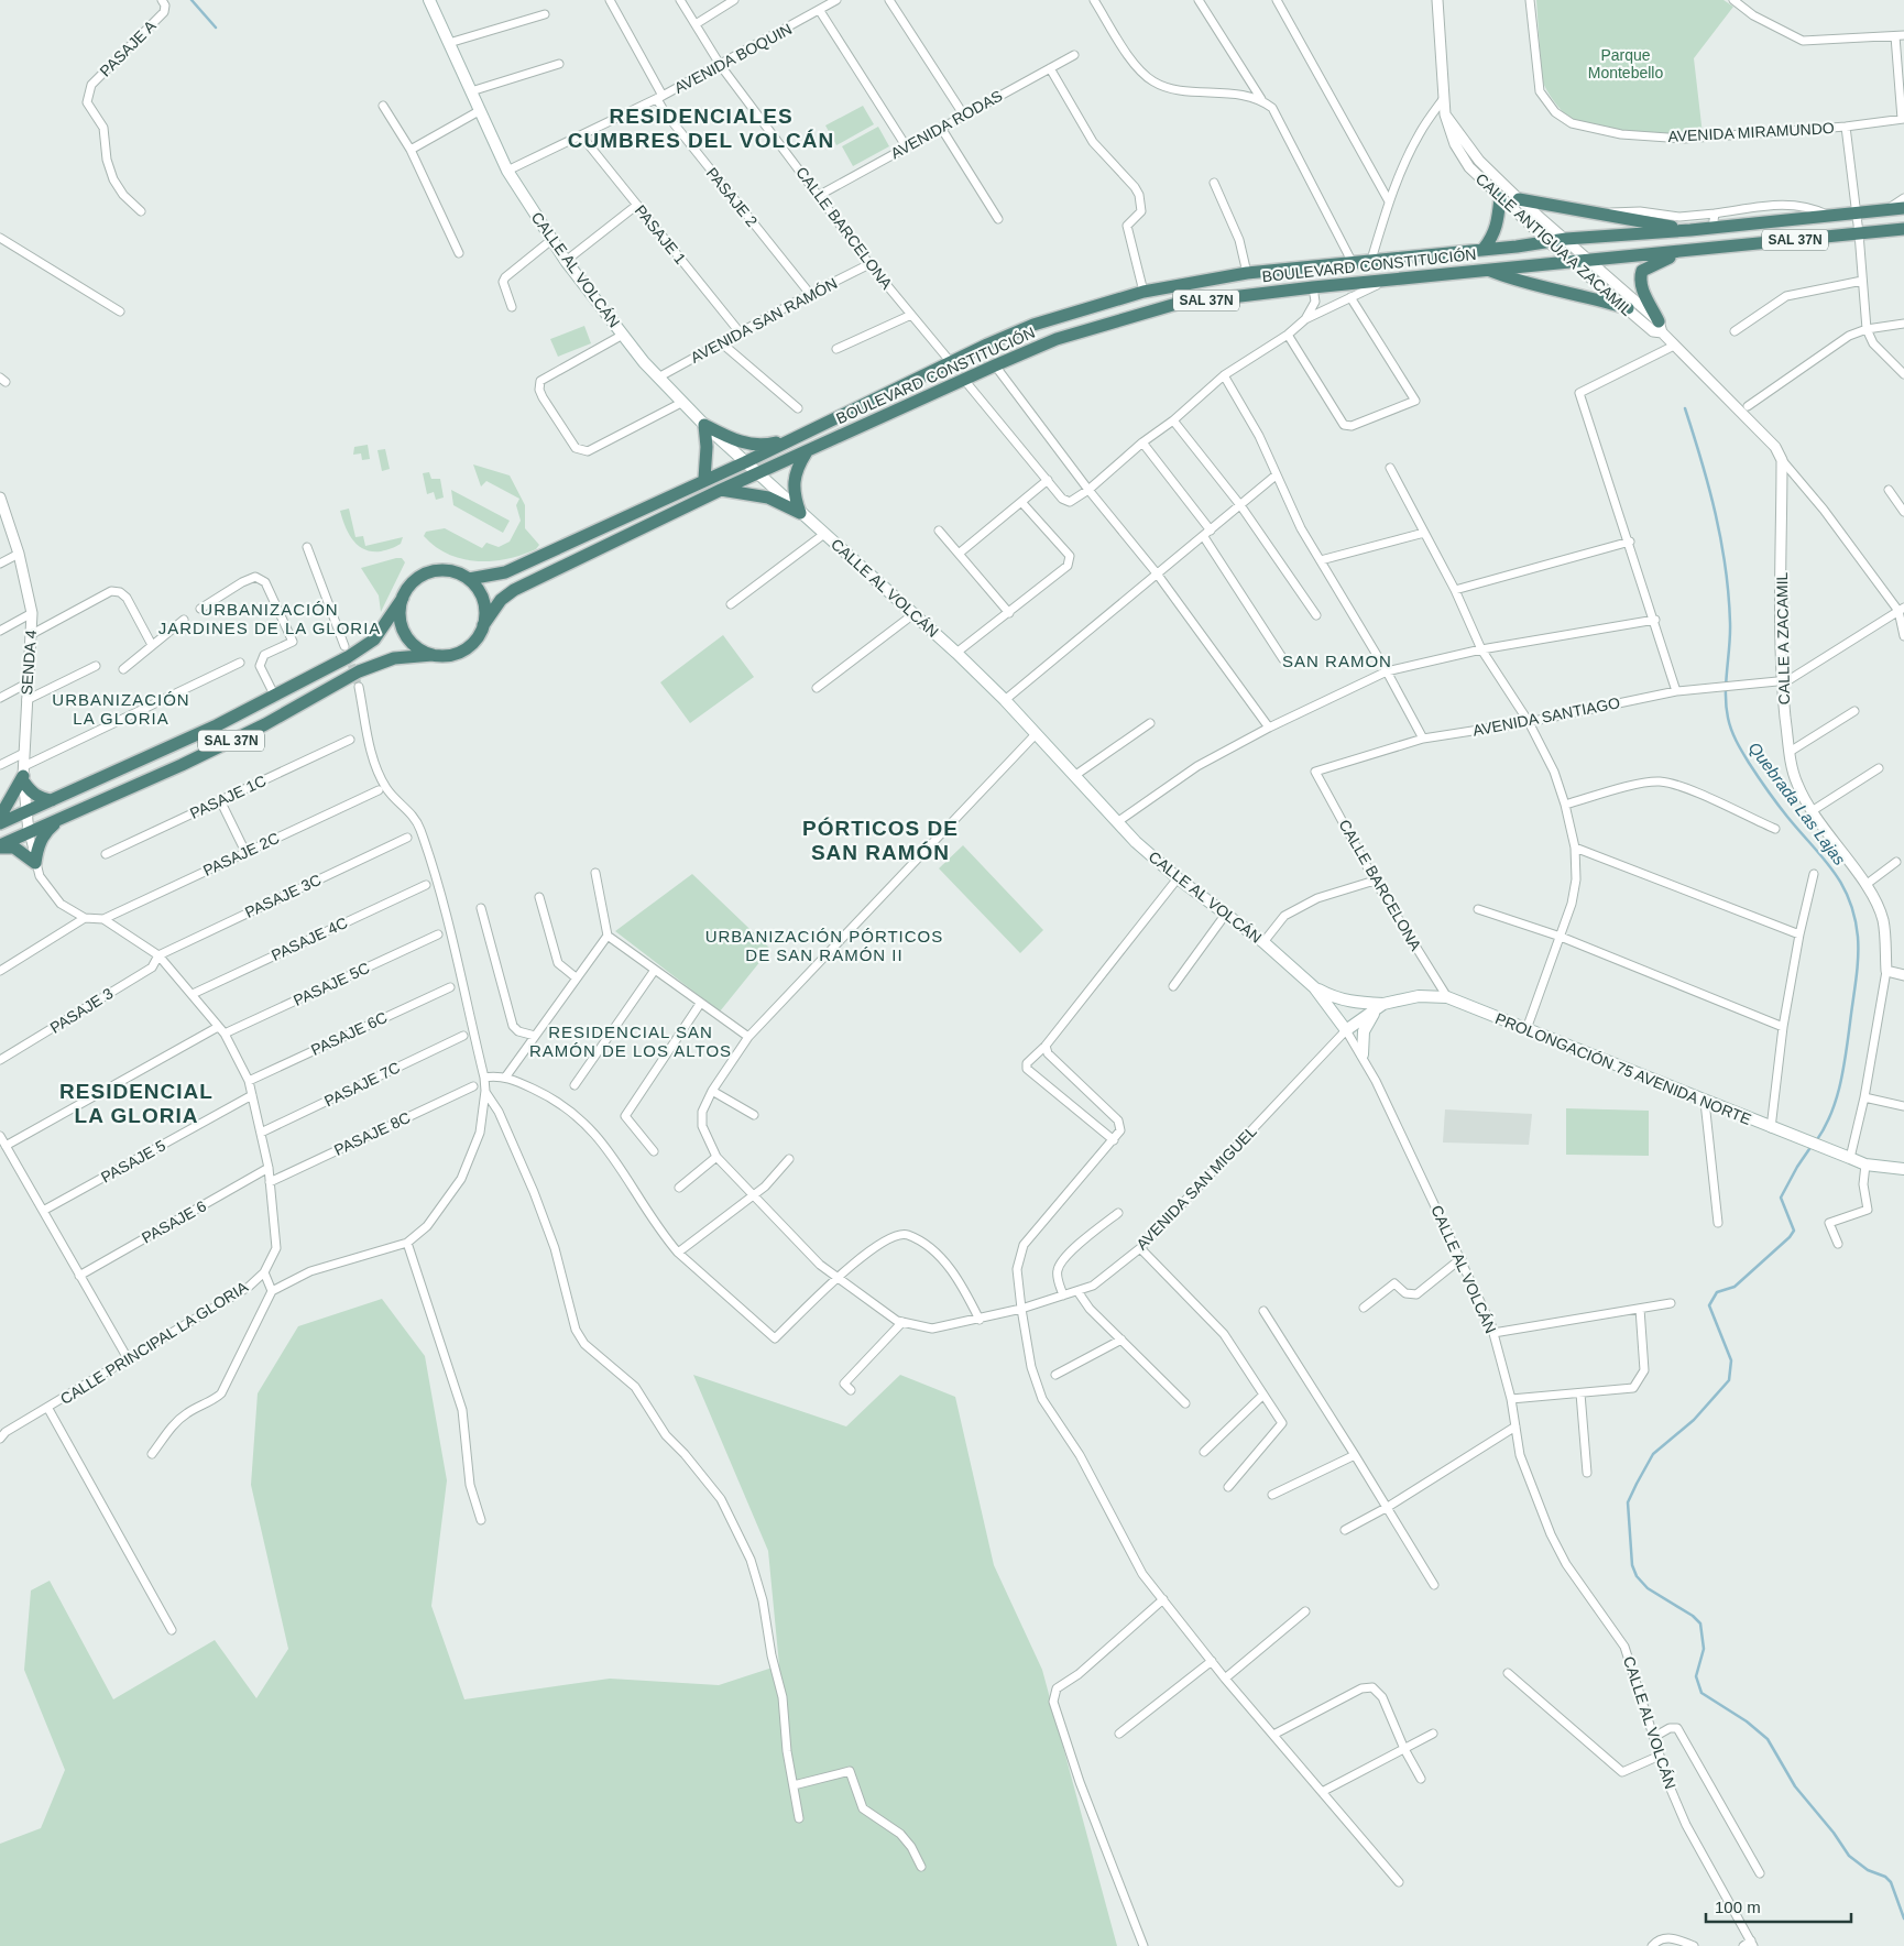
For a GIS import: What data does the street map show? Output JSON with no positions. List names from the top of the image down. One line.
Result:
{"streets":{"highway":["SAL 37N","BOULEVARD CONSTITUCIÓN"],"main road":["CALLE AL VOLCÁN","PROLONGACIÓN 75 AVENIDA NORTE"],"street":["PASAJE A","AVENIDA BOQUIN","AVENIDA RODAS","AVENIDA MIRAMUNDO","PASAJE 2","CALLE BARCELONA","PASAJE 1","CALLE ANTIGUA A ZACAMIL","AVENIDA SAN RAMÓN","CALLE A ZACAMIL","SENDA 4","AVENIDA SANTIAGO","PASAJE 1C","PASAJE 2C","PASAJE 3C","PASAJE 4C","PASAJE 5C","PASAJE 3","PASAJE 6C","PASAJE 7C","PASAJE 8C","PASAJE 5","AVENIDA SAN MIGUEL","PASAJE 6","CALLE PRINCIPAL LA GLORIA"]},"crossings":[["AVENIDA BOQUIN","PASAJE 2"],["AVENIDA BOQUIN","CALLE BARCELONA"],["AVENIDA BOQUIN","PASAJE 1"],["AVENIDA BOQUIN","CALLE AL VOLCÁN"],["AVENIDA RODAS","CALLE BARCELONA"],["PASAJE 2","AVENIDA SAN RAMÓN"],["CALLE BARCELONA","BOULEVARD CONSTITUCIÓN"],["CALLE BARCELONA","AVENIDA SAN RAMÓN"],["CALLE BARCELONA","AVENIDA SANTIAGO"],["CALLE BARCELONA","PROLONGACIÓN 75 AVENIDA NORTE"],["PASAJE 1","AVENIDA SAN RAMÓN"],["SAL 37N","BOULEVARD CONSTITUCIÓN"],["SAL 37N","SENDA 4"],["CALLE ANTIGUA A ZACAMIL","BOULEVARD CONSTITUCIÓN"],["CALLE ANTIGUA A ZACAMIL","CALLE A ZACAMIL"],["BOULEVARD CONSTITUCIÓN","CALLE AL VOLCÁN"],["CALLE AL VOLCÁN","AVENIDA SAN RAMÓN"],["CALLE AL VOLCÁN","PROLONGACIÓN 75 AVENIDA NORTE"],["CALLE AL VOLCÁN","AVENIDA SAN MIGUEL"],["CALLE A ZACAMIL","AVENIDA SANTIAGO"],["PASAJE 2C","CALLE PRINCIPAL LA GLORIA"],["PASAJE 3C","PASAJE 3"],["PASAJE 3C","CALLE PRINCIPAL LA GLORIA"],["PASAJE 4C","CALLE PRINCIPAL LA GLORIA"],["PASAJE 5C","CALLE PRINCIPAL LA GLORIA"],["PASAJE 3","CALLE PRINCIPAL LA GLORIA"],["PASAJE 6C","CALLE PRINCIPAL LA GLORIA"],["PROLONGACIÓN 75 AVENIDA NORTE","AVENIDA SAN MIGUEL"],["PASAJE 7C","CALLE PRINCIPAL LA GLORIA"],["PASAJE 8C","CALLE PRINCIPAL LA GLORIA"],["PASAJE 5","CALLE PRINCIPAL LA GLORIA"],["PASAJE 6","CALLE PRINCIPAL LA GLORIA"]],"districts":["RESIDENCIALES CUMBRES DEL VOLCÁN","URBANIZACIÓN JARDINES DE LA GLORIA","SAN RAMON","URBANIZACIÓN LA GLORIA","PÓRTICOS DE SAN RAMÓN","URBANIZACIÓN PÓRTICOS DE SAN RAMÓN II","RESIDENCIAL SAN RAMÓN DE LOS ALTOS","RESIDENCIAL LA GLORIA"],"water":["Quebrada Las Lajas"],"parks":["Parque Montebello"],"scale_bar":"100 m"}
